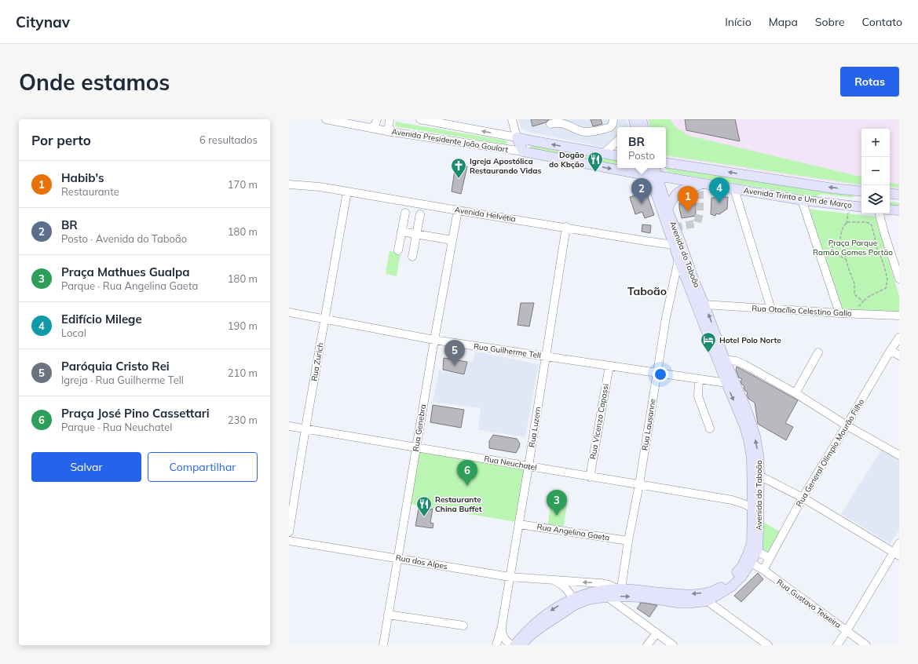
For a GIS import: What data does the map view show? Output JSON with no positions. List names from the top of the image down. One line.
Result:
{"streets":{"main road":["Avenida Presidente João Goulart","Avenida Trinta e Um de Março","Avenida do Taboão"],"street":["Avenida Helvétia","Rua Otacílio Celestino Gallo","Rua Guilherme Tell","Rua Zurich","Rua Vicenzo Capassi","Rua Lausanne","Rua Luzern","Rua Genebra","Rua General Olímpio Mourão Filho","Rua Neuchatel","Rua Angelina Gaeta","Rua dos Alpes","Rua Gustavo Teixeira"]},"crossings":[["Avenida Presidente João Goulart","Avenida Trinta e Um de Março"],["Avenida Presidente João Goulart","Avenida do Taboão"],["Avenida Trinta e Um de Março","Avenida do Taboão"],["Avenida Helvétia","Avenida do Taboão"],["Avenida Helvétia","Rua Zurich"],["Avenida Helvétia","Rua Luzern"],["Avenida Helvétia","Rua Genebra"],["Avenida do Taboão","Rua Otacílio Celestino Gallo"],["Avenida do Taboão","Rua Guilherme Tell"],["Avenida do Taboão","Rua Lausanne"],["Avenida do Taboão","Rua Luzern"],["Avenida do Taboão","Rua Neuchatel"],["Avenida do Taboão","Rua dos Alpes"],["Avenida do Taboão","Rua Gustavo Teixeira"],["Rua Guilherme Tell","Rua Zurich"],["Rua Guilherme Tell","Rua Vicenzo Capassi"],["Rua Guilherme Tell","Rua Lausanne"],["Rua Guilherme Tell","Rua Luzern"],["Rua Guilherme Tell","Rua Genebra"],["Rua Zurich","Rua Neuchatel"],["Rua Vicenzo Capassi","Rua Neuchatel"],["Rua Lausanne","Rua Neuchatel"],["Rua Lausanne","Rua Angelina Gaeta"],["Rua Lausanne","Rua dos Alpes"],["Rua Luzern","Rua Neuchatel"],["Rua Luzern","Rua Angelina Gaeta"],["Rua Luzern","Rua dos Alpes"],["Rua Genebra","Rua Neuchatel"],["Rua Genebra","Rua dos Alpes"],["Rua General Olímpio Mourão Filho","Rua Gustavo Teixeira"]],"districts":["Taboão"],"parks":["Praça Parque Ramão Gomes Portão"],"places":{"restaurant":["Dogão do Kbção","Restaurante China Buffet"],"church":["Igreja Apostólica Restaurando Vidas"],"hotel":["Hotel Polo Norte"]},"page":{"header":"Citynav","nav":["Início","Mapa","Sobre","Contato"],"buttons":["Rotas",["Salvar","Compartilhar"]],"title":"Onde estamos","heading":["Por perto","6 resultados"],"popup":["BR","Posto"],"map_buttons":["+","−"],"list":[{"mark":"1","name":"Habib's","note":"Restaurante","value":"170 m"},{"mark":"2","name":"BR","note":"Posto · Avenida do Taboão","value":"180 m"},{"mark":"3","name":"Praça Mathues Gualpa","note":"Parque · Rua Angelina Gaeta","value":"180 m"},{"mark":"4","name":"Edifício Milege","note":"Local","value":"190 m"},{"mark":"5","name":"Paróquia Cristo Rei","note":"Igreja · Rua Guilherme Tell","value":"210 m"},{"mark":"6","name":"Praça José Pino Cassettari","note":"Parque · Rua Neuchatel","value":"230 m"}],"pins":["4","2","1","5","6","3"]}}
